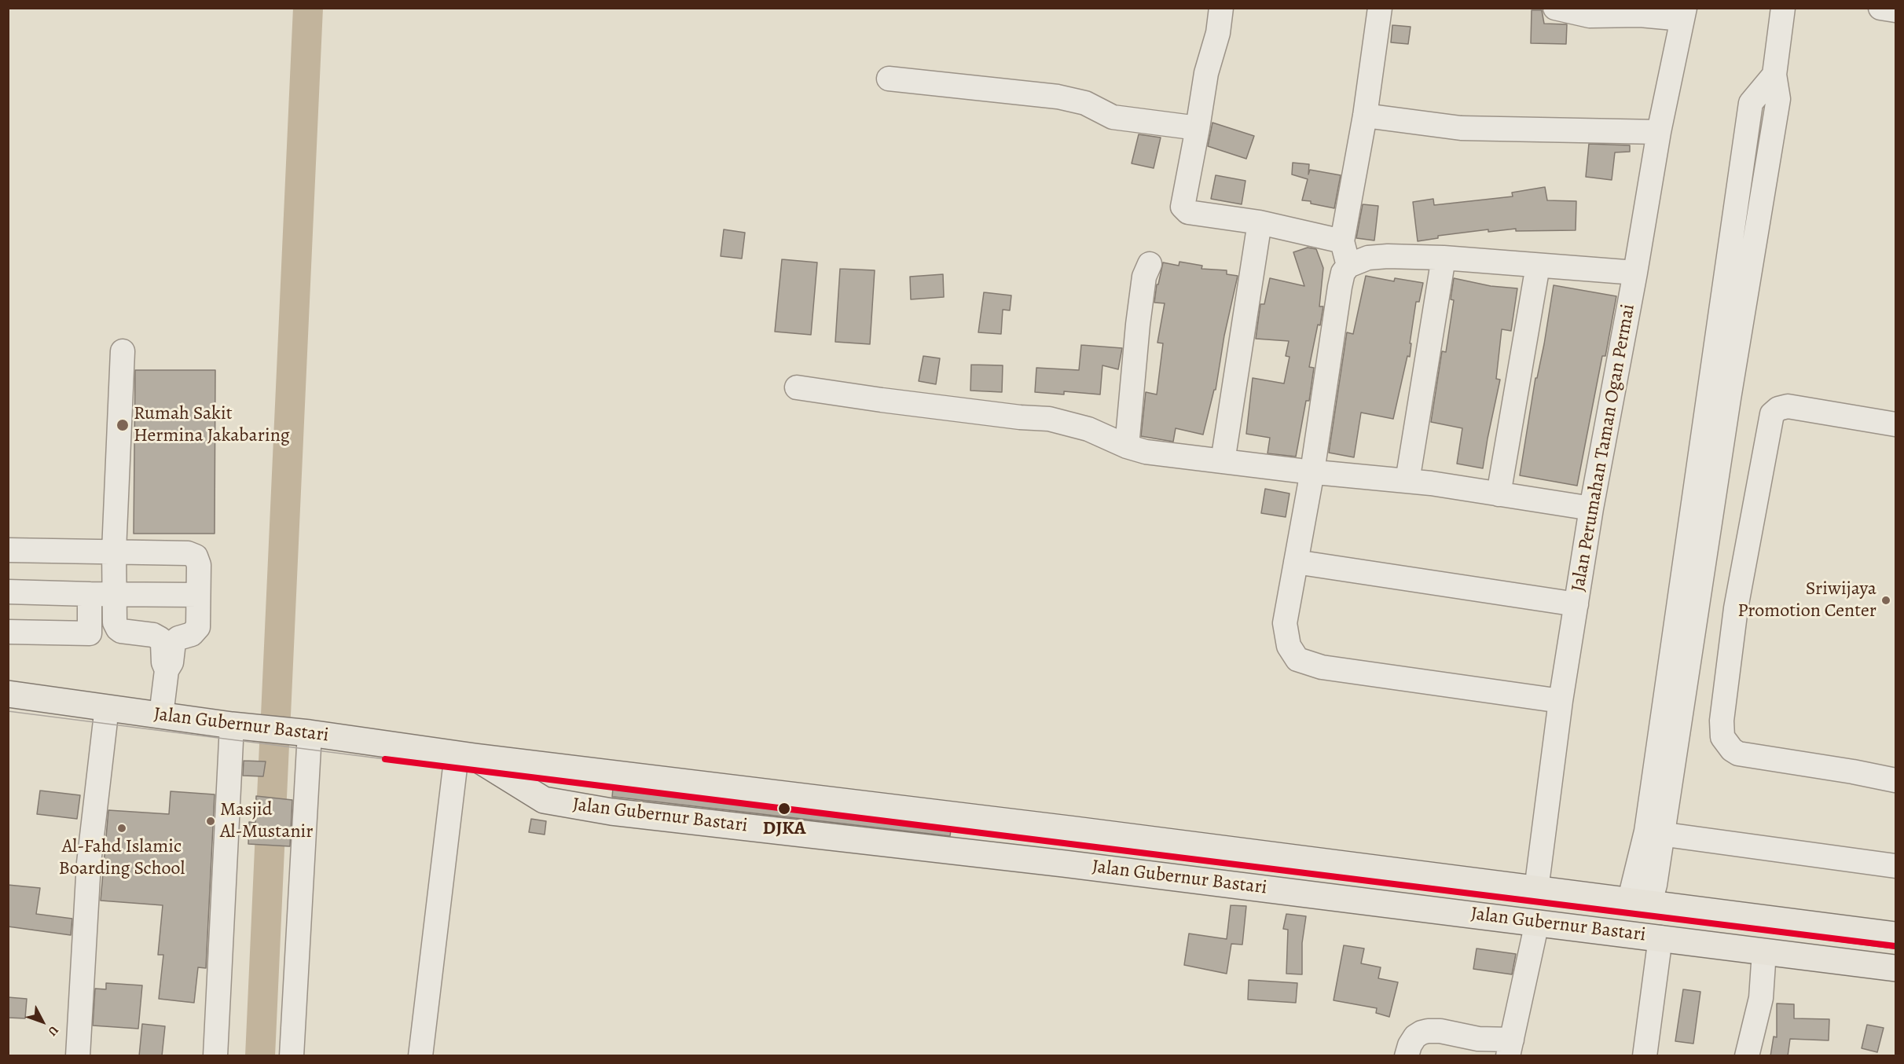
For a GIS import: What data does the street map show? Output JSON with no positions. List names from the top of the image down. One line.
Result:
{"streets":{"highway":["Jalan Gubernur Bastari"],"street":["Jalan Perumahan Taman Ogan Permai"]},"crossings":[["Jalan Perumahan Taman Ogan Permai","Jalan Gubernur Bastari"]],"places":["Rumah Sakit Hermina Jakabaring","Sriwijaya Promotion Center","DJKA","Masjid Al-Mustanir","Al-Fahd Islamic Boarding School"],"north":"bottom right"}
